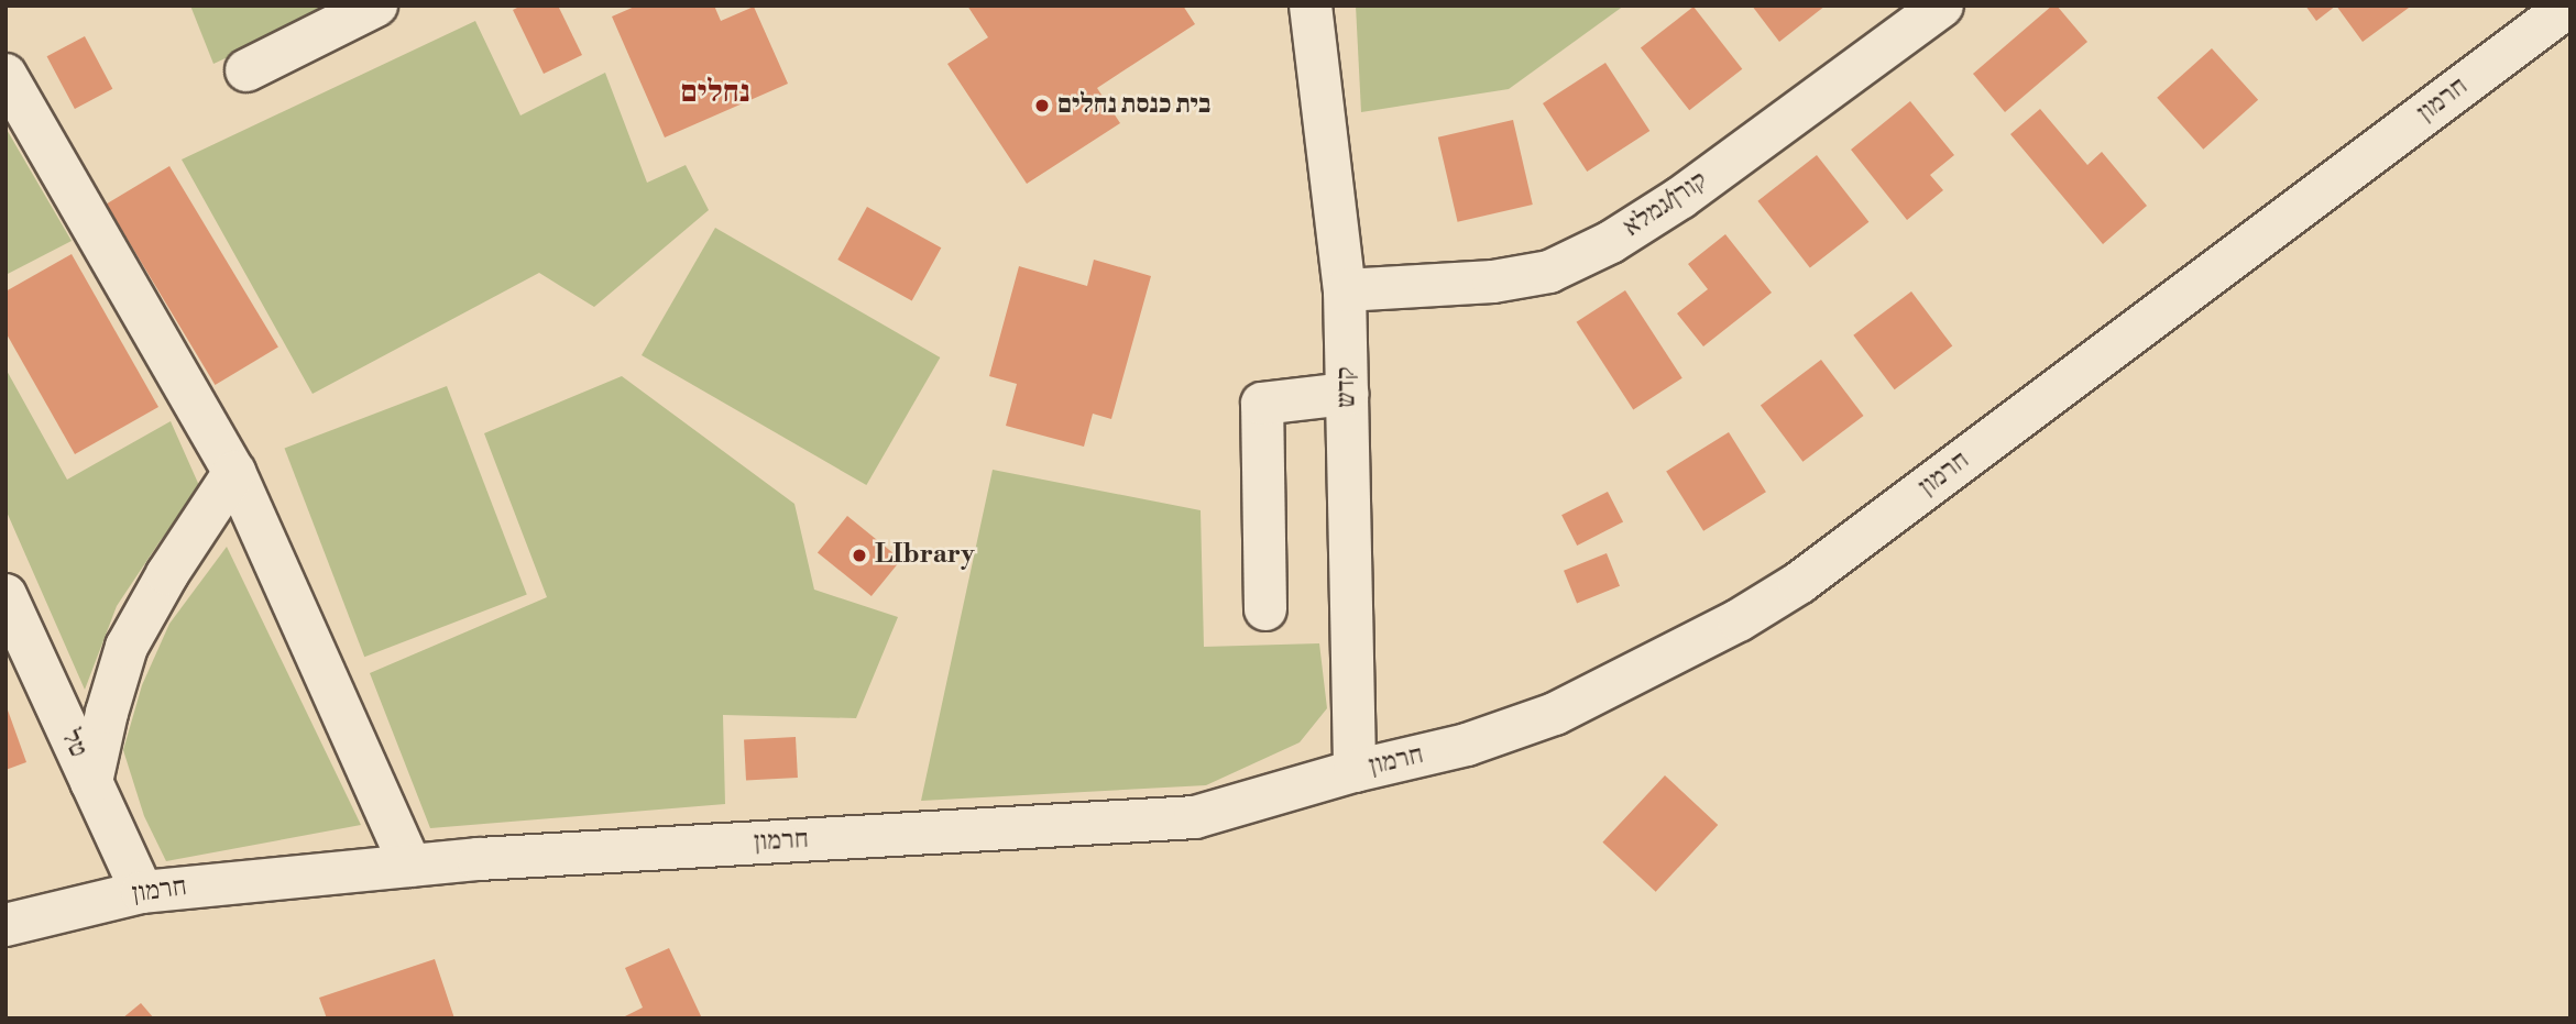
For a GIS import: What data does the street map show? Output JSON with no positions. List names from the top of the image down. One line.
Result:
{"streets":{"street":["חרמון","קורן/גמלא","קדש","טל"]},"crossings":[["חרמון","קדש"],["חרמון","טל"],["קורן/גמלא","קדש"]],"districts":["נחלים"],"places":["בית כנסת נחלים","LIbrary"]}
